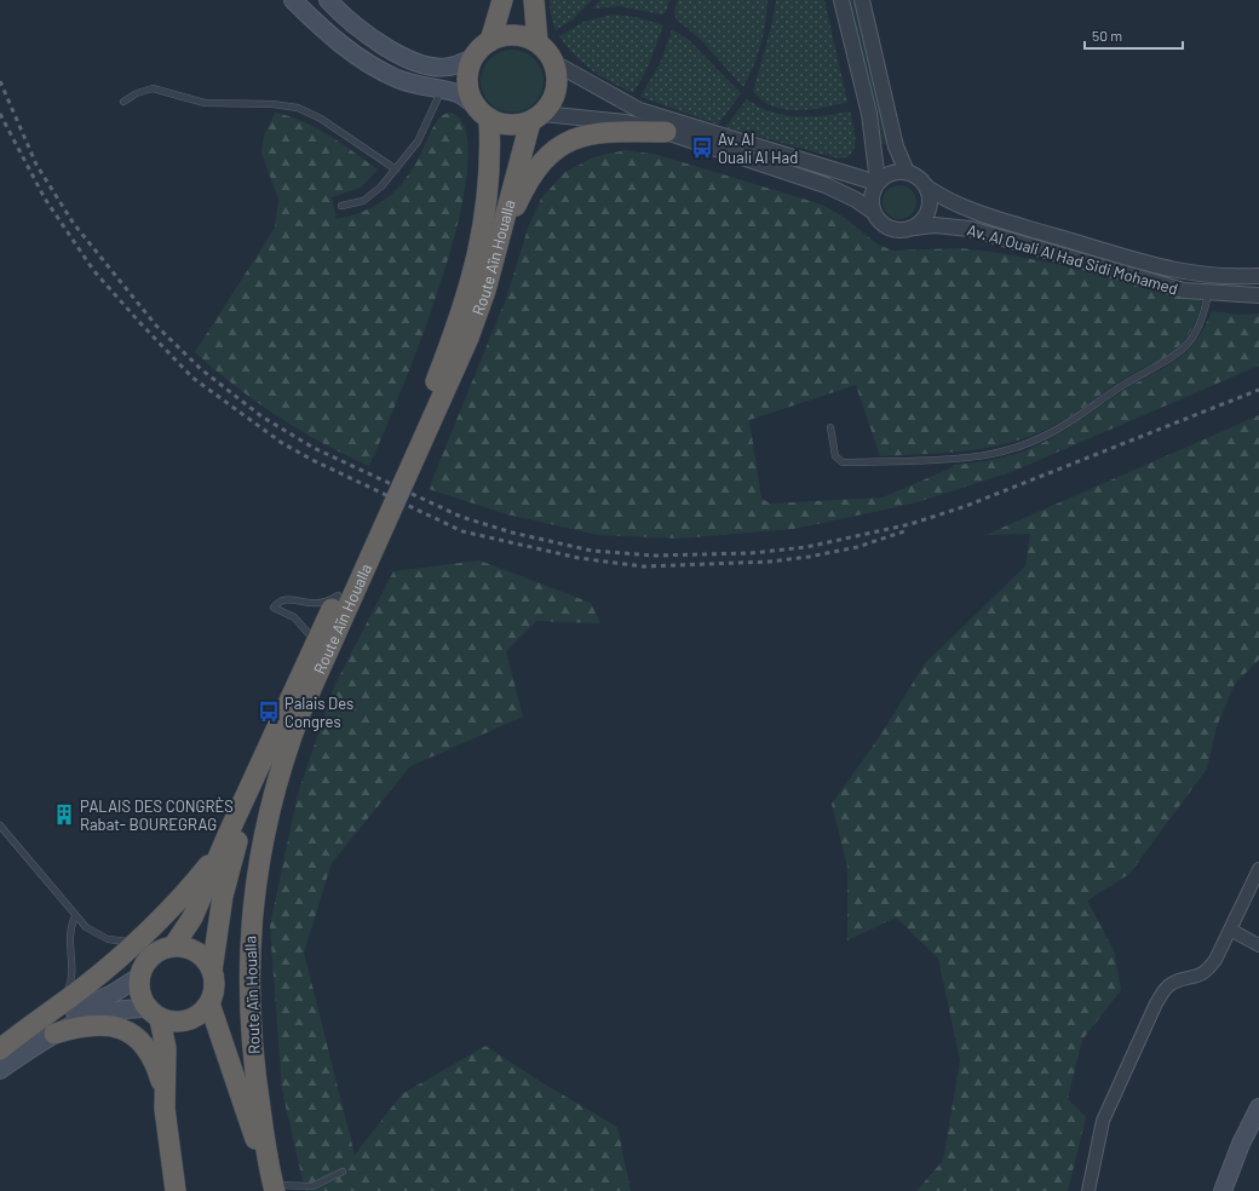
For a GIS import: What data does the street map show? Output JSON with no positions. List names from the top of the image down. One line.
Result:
{"streets":{"highway":["Route Aïn Houalla"],"street":["Av. Al Ouali Al Had Sidi Mohamed"]},"places":{"bus stop":["Av. Al Ouali Al Had","Palais Des Congres"],"building":["PALAIS DES CONGRÈS Rabat- BOUREGRAG"]},"scale_bar":"50 m"}
